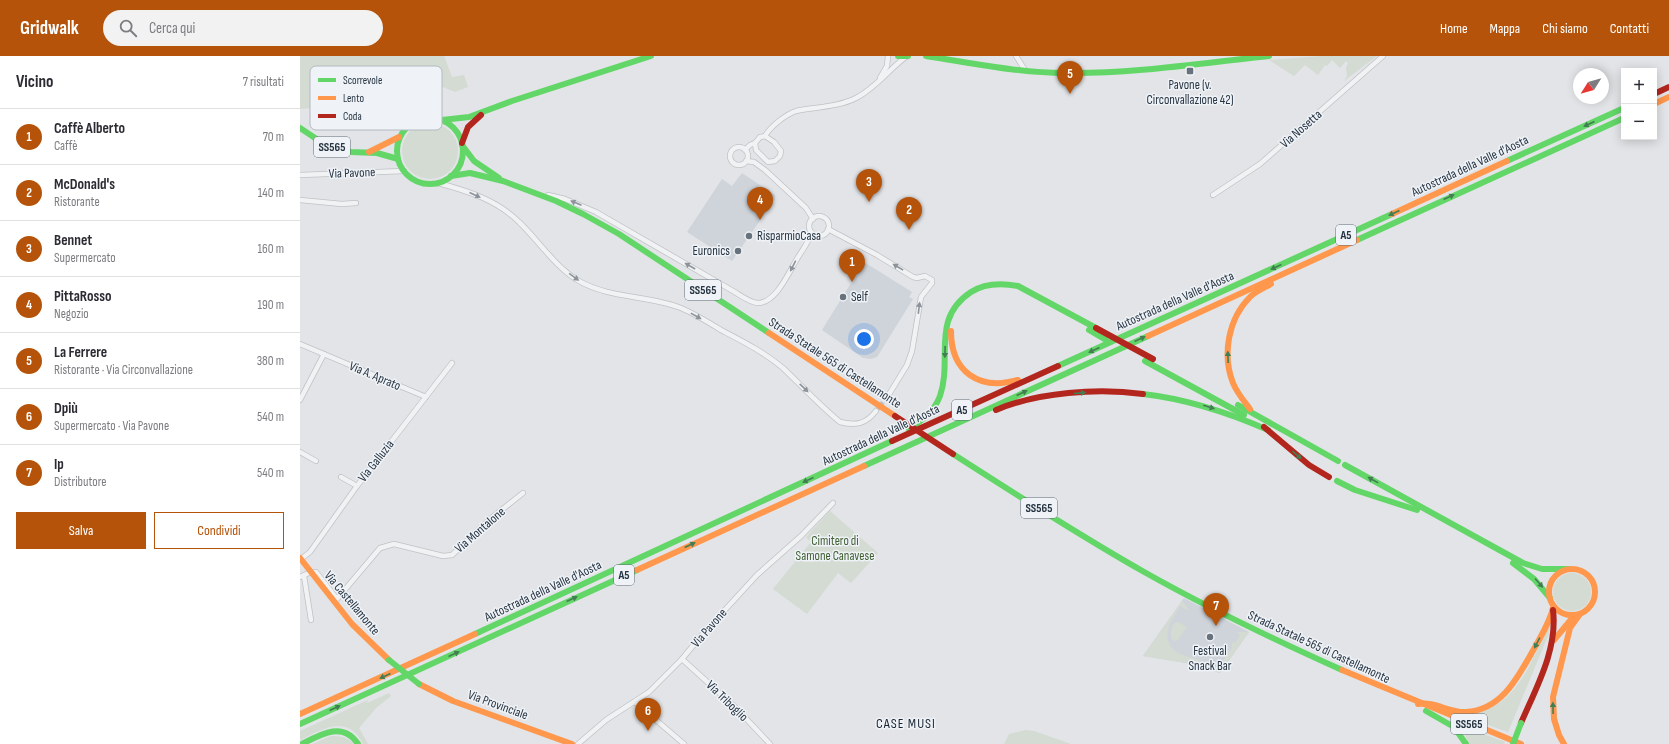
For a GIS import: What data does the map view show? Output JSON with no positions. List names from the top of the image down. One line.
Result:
{"streets":{"main road":["SS565","Autostrada della Valle d'Aosta","A5","Strada Statale 565 di Castellamonte","Via Castellamonte","Via Provinciale"],"street":["Via Nosetta","Via Pavone","Via A. Aprato","Via Galluzia","Via Montalone","Via Triboglio"]},"crossings":[["SS565","Strada Statale 565 di Castellamonte"],["Via Pavone","Via Triboglio"],["Via A. Aprato","Via Galluzia"],["Via Galluzia","Via Castellamonte"],["Via Montalone","Via Castellamonte"],["Via Castellamonte","Via Provinciale"]],"districts":["CASE MUSI"],"parks":["Cimitero di Samone Canavese"],"places":{"transit":["Pavone (v. Circonvallazione 42)"],"other":["RisparmioCasa","Euronics","Self","Festival Snack Bar"]},"legend":["Scorrevole","Lento","Coda"],"north":"bottom left","page":{"header":"Gridwalk","search":"Cerca qui","nav":["Home","Mappa","Chi siamo","Contatti"],"heading":["Vicino","7 risultati"],"pins":["5","3","4","2","1","7","6"],"map_buttons":["+","−"],"list":[{"mark":"1","name":"Caffè Alberto","note":"Caffè","value":"70 m"},{"mark":"2","name":"McDonald's","note":"Ristorante","value":"140 m"},{"mark":"3","name":"Bennet","note":"Supermercato","value":"160 m"},{"mark":"4","name":"PittaRosso","note":"Negozio","value":"190 m"},{"mark":"5","name":"La Ferrere","note":"Ristorante · Via Circonvallazione","value":"380 m"},{"mark":"6","name":"Dpiù","note":"Supermercato · Via Pavone","value":"540 m"},{"mark":"7","name":"Ip","note":"Distributore","value":"540 m"}],"buttons":["Salva","Condividi"]}}
